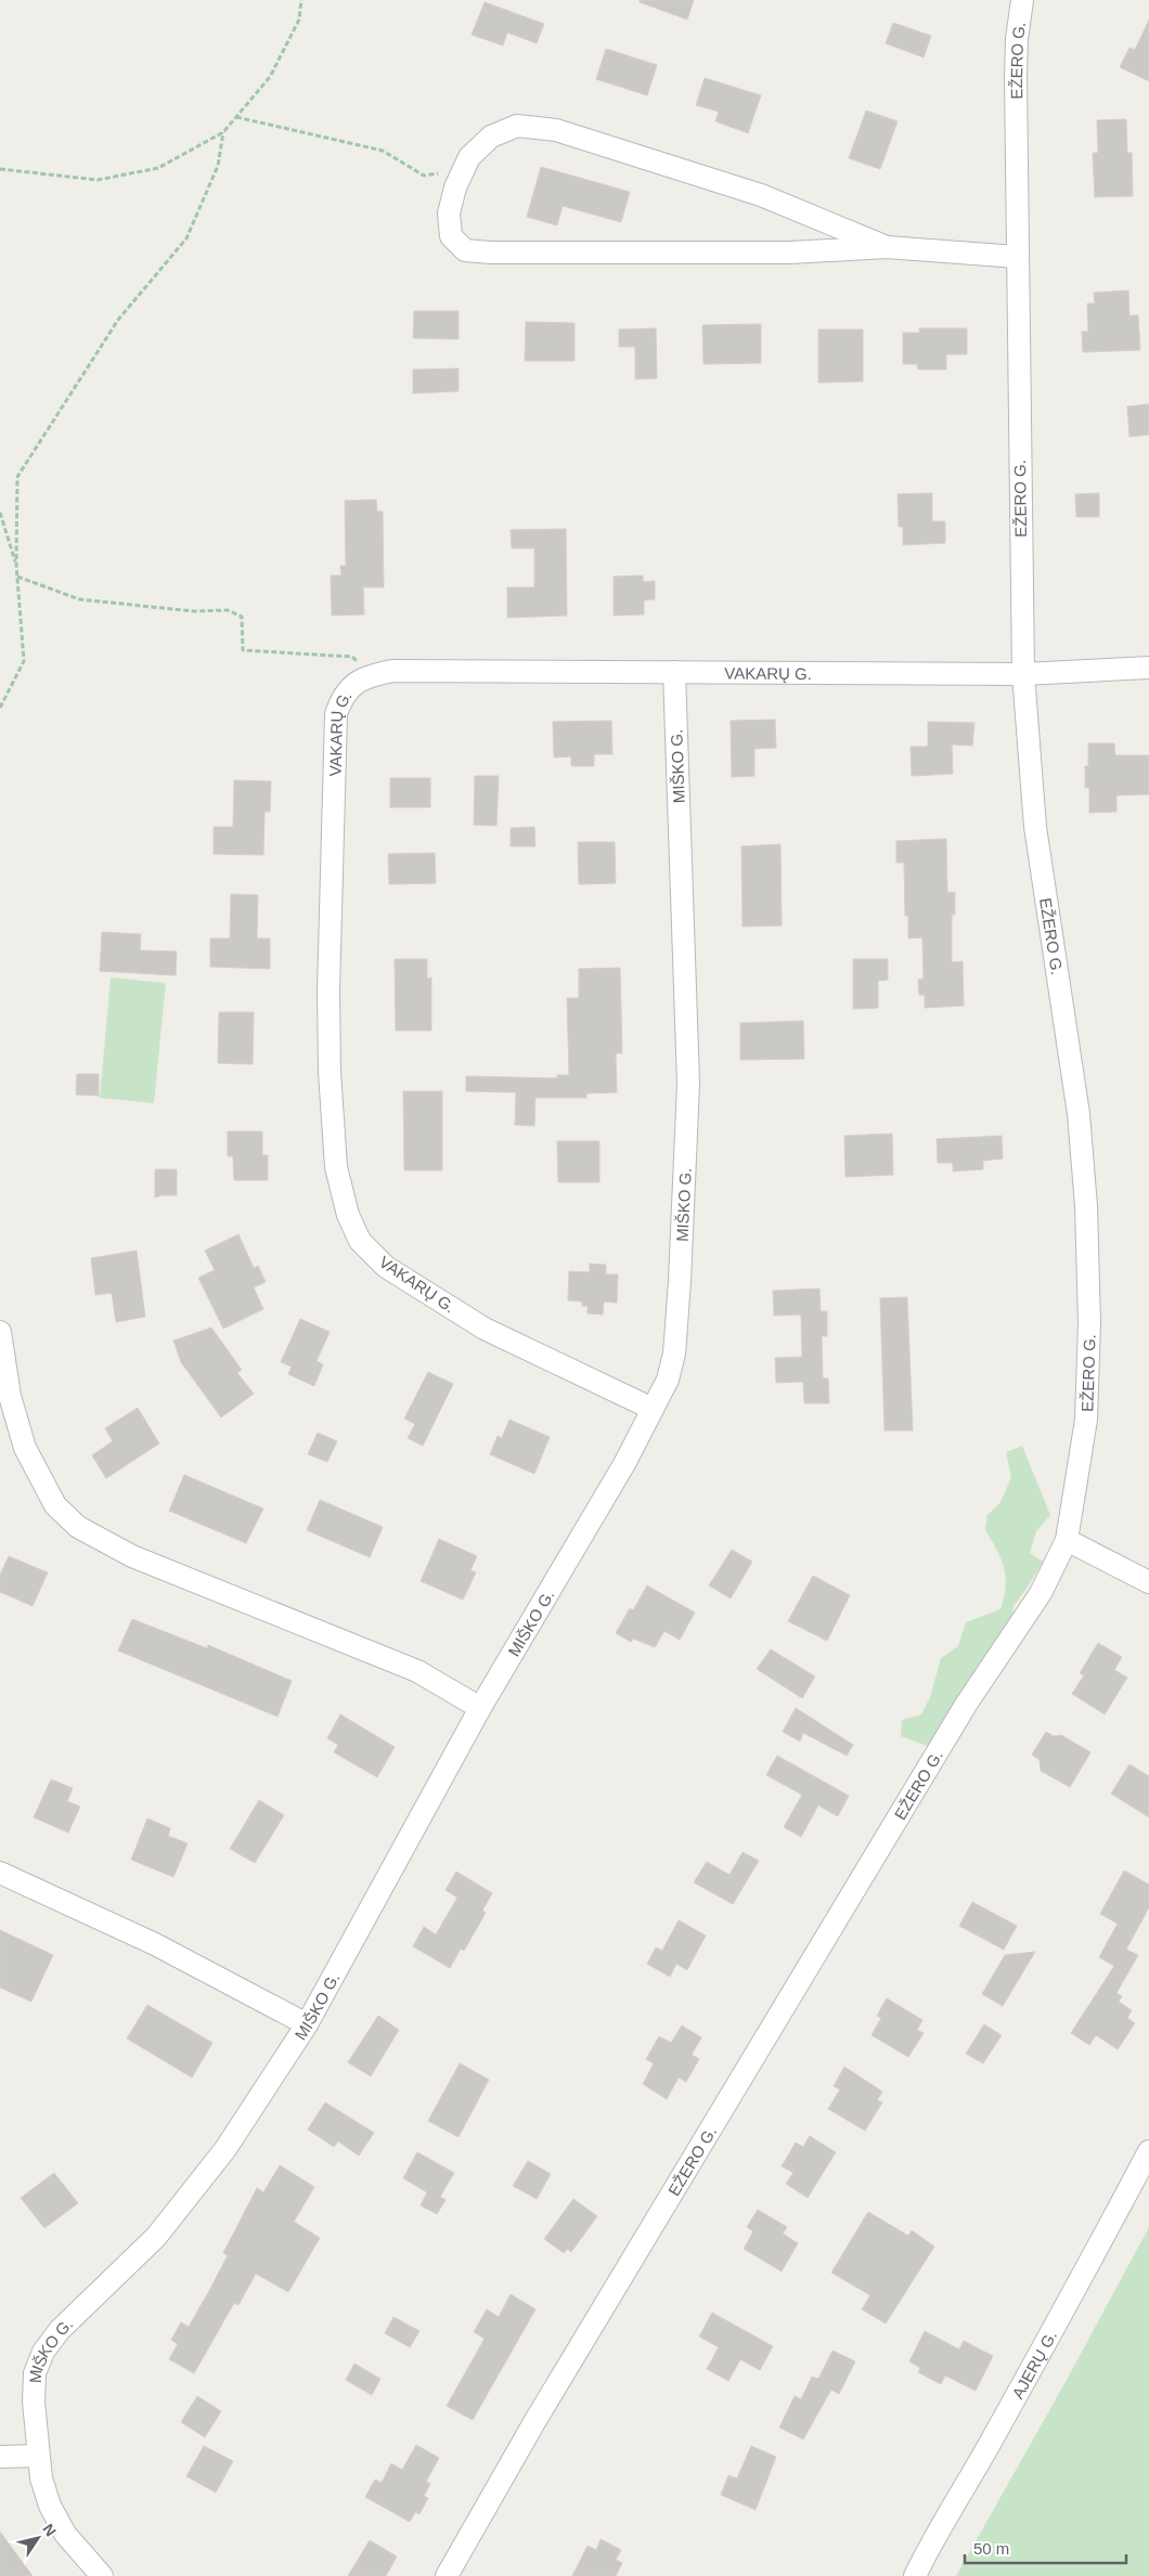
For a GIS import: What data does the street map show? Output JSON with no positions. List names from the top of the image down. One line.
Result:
{"streets":{"street":["EŽERO G.","VAKARŲ G.","MIŠKO G.","AJERŲ G."]},"crossings":[["EŽERO G.","VAKARŲ G."],["VAKARŲ G.","MIŠKO G."]],"scale_bar":"50 m","north":"top right"}
